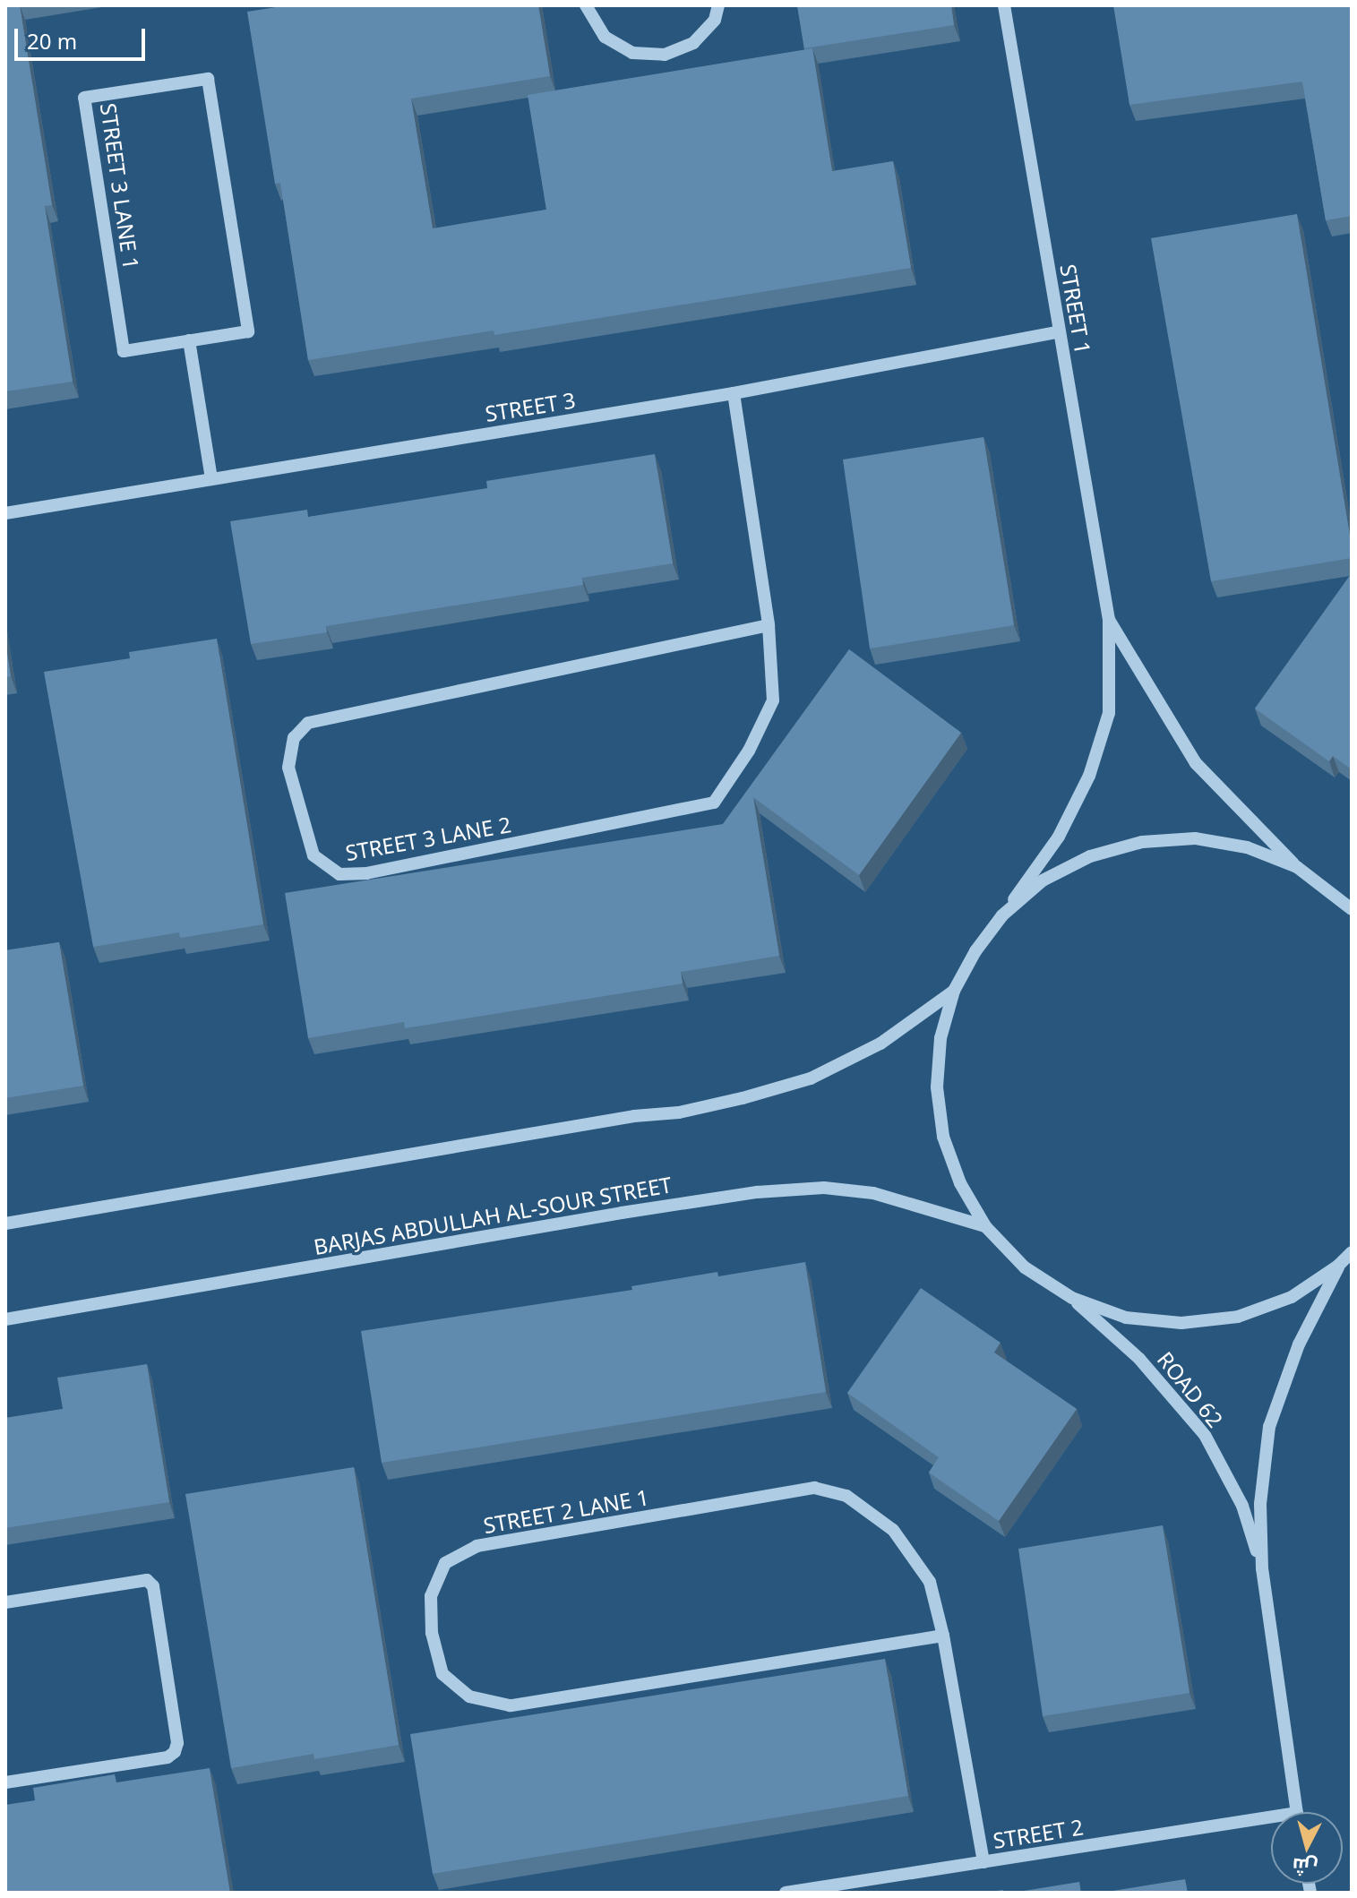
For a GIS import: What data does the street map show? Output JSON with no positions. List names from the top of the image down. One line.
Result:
{"streets":{"street":["STREET 3 LANE 1","STREET 1","STREET 3","STREET 3 LANE 2","BARJAS ABDULLAH AL-SOUR STREET","ROAD 62","STREET 2 LANE 1","STREET 2"]},"crossings":[["STREET 1","STREET 3"],["STREET 3","STREET 3 LANE 2"],["STREET 2 LANE 1","STREET 2"]],"scale_bar":"20 m","north":"bottom"}
